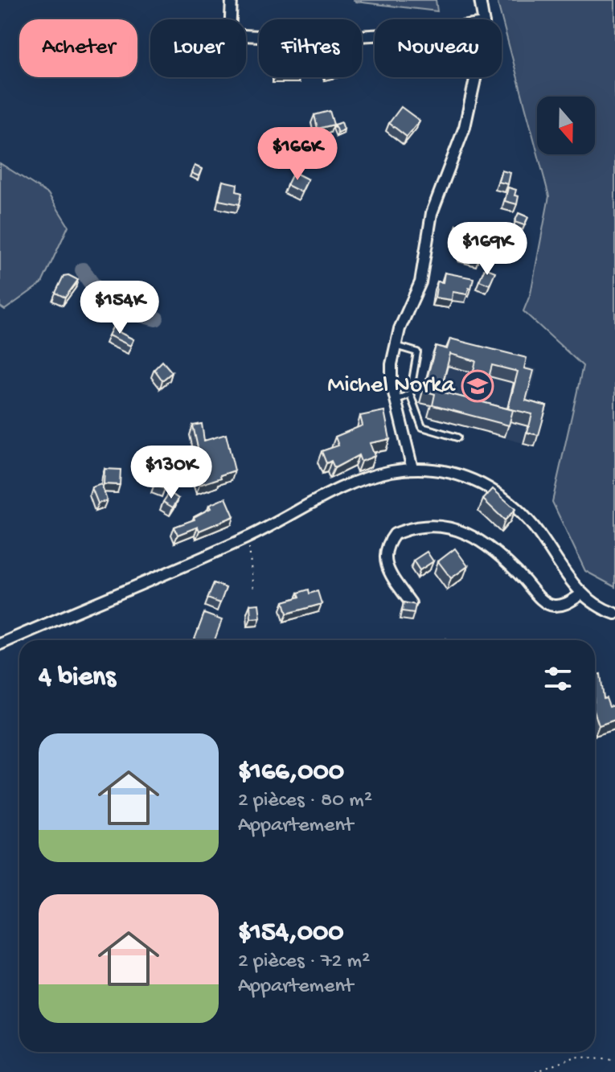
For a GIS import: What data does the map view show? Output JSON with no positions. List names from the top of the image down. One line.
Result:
{"places":{"school or university":["Michel Norka"]},"north":"bottom","page":{"chip":["Acheter","Louer","Filtres","Nouveau"],"price":["$166K","$169K","$154K","$130K"],"heading":"4 biens","list":[{"name":"$166,000","note":"2 pièces · 80 m² · Appartement"},{"name":"$154,000","note":"2 pièces · 72 m² · Appartement"}]}}
